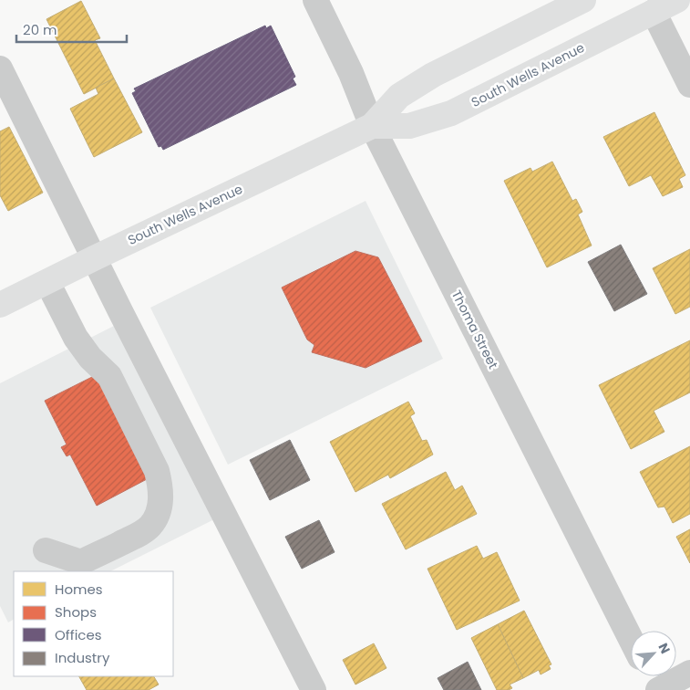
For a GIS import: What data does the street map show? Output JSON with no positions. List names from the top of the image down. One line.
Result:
{"streets":{"main road":["South Wells Avenue"],"street":["Thoma Street"]},"crossings":[["South Wells Avenue","Thoma Street"]],"legend":["Homes","Shops","Offices","Industry"],"scale_bar":"20 m","north":"top right"}
